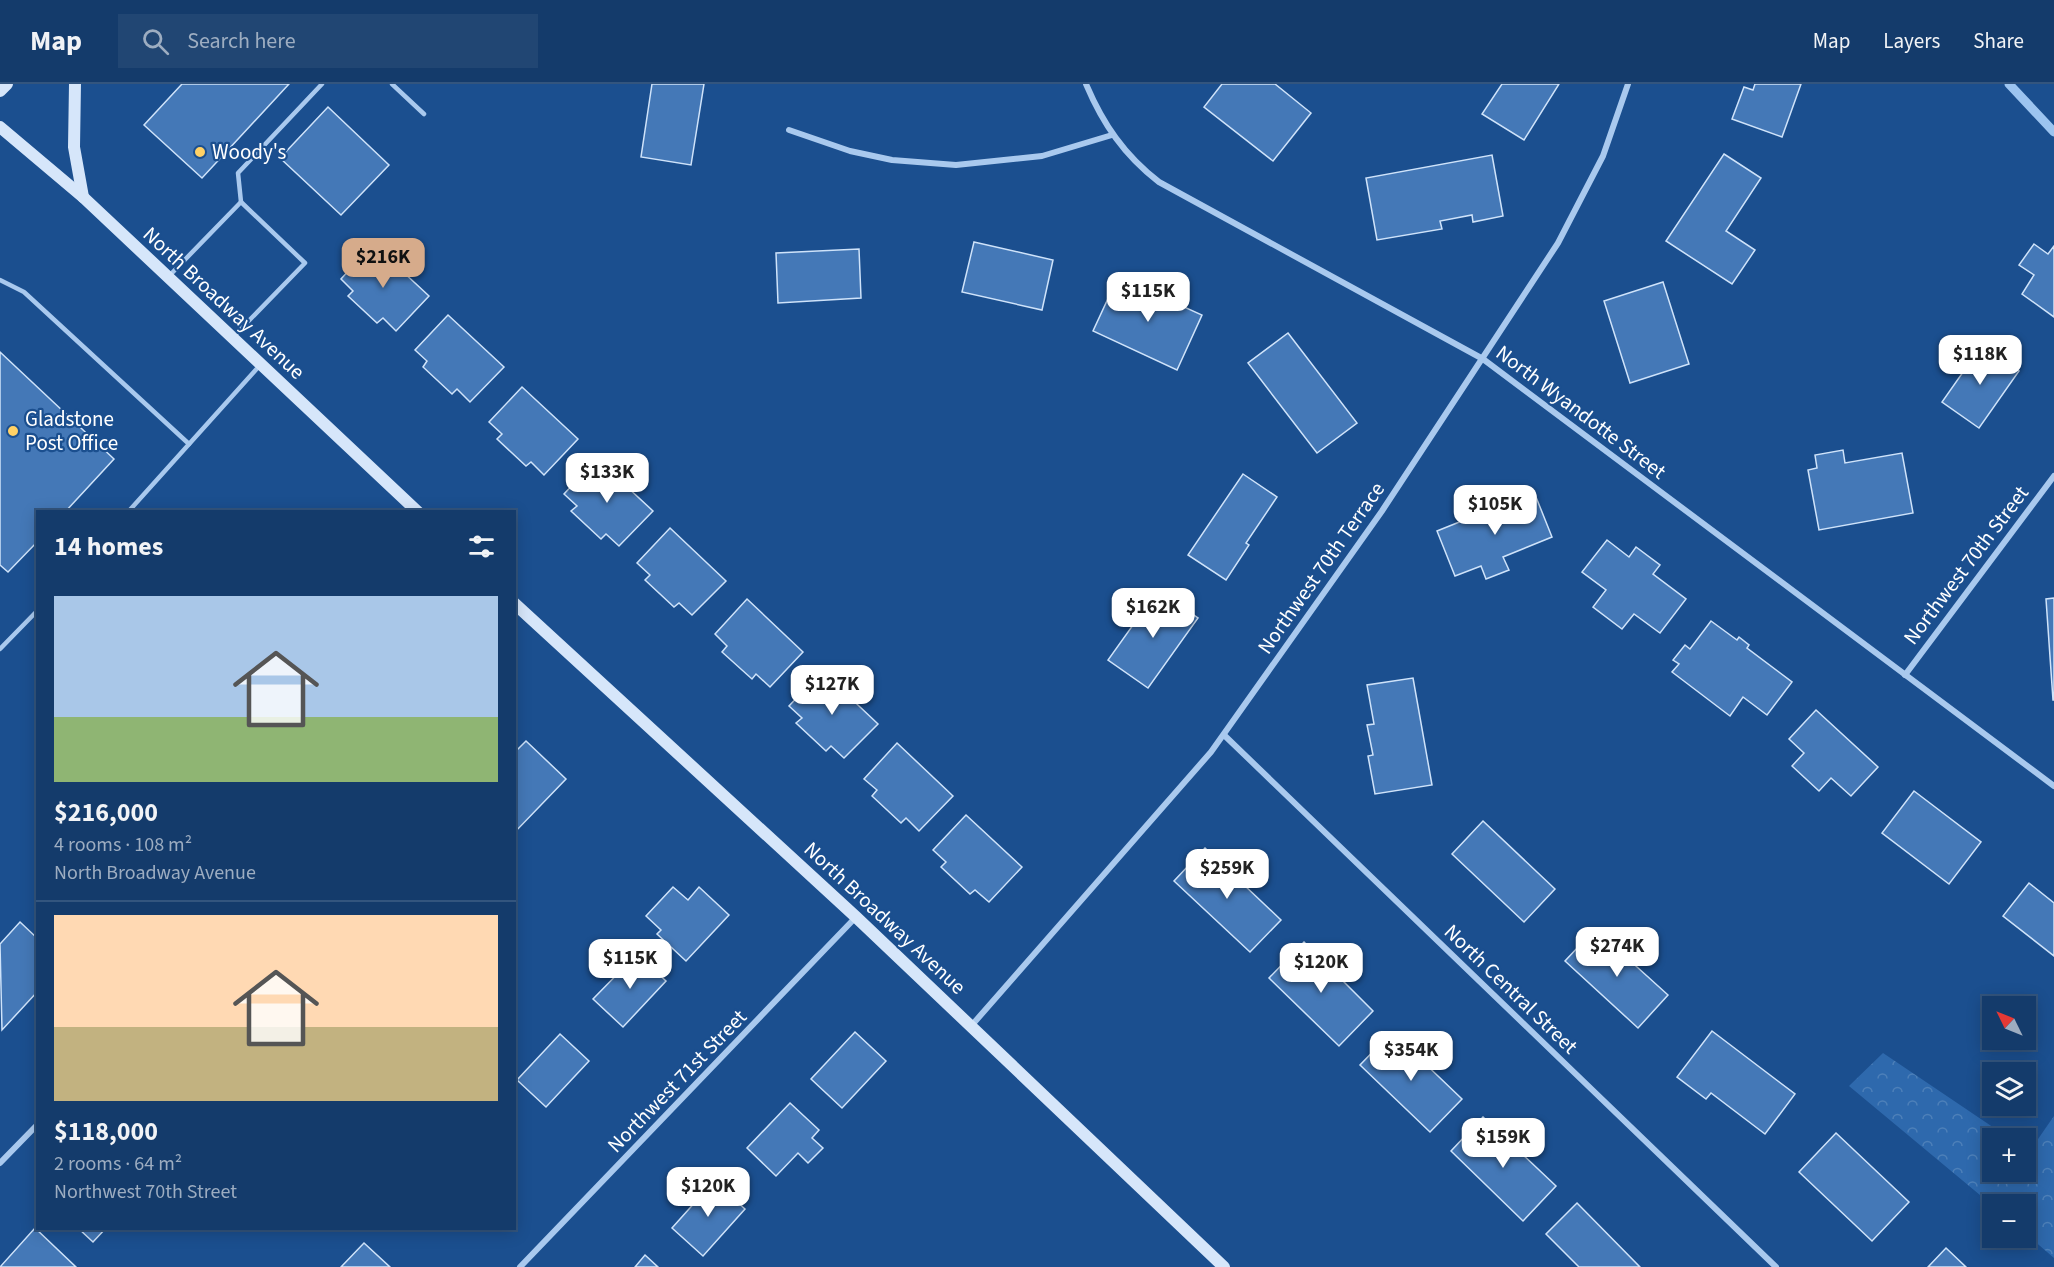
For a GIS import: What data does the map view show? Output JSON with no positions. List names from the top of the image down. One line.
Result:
{"streets":{"main road":["North Broadway Avenue"],"street":["North Wyandotte Street","Northwest 70th Street","Northwest 70th Terrace","North Central Street","Northwest 71st Street"]},"crossings":[["North Broadway Avenue","Northwest 70th Terrace"],["North Broadway Avenue","Northwest 71st Street"],["North Wyandotte Street","Northwest 70th Street"],["North Wyandotte Street","Northwest 70th Terrace"],["Northwest 70th Terrace","North Central Street"]],"places":["Woody's","Gladstone Post Office"],"north":"top left","page":{"header":"Map","search":"Search here","nav":["Map","Layers","Share"],"price":["$216K","$115K","$118K","$133K","$105K","$162K","$127K","$259K","$274K","$115K","$120K","$354K","$159K","$120K"],"heading":"14 homes","list":[{"name":"$216,000","note":"4 rooms · 108 m² · North Broadway Avenue"},{"name":"$118,000","note":"2 rooms · 64 m² · Northwest 70th Street"}],"map_buttons":["+","−"]}}
